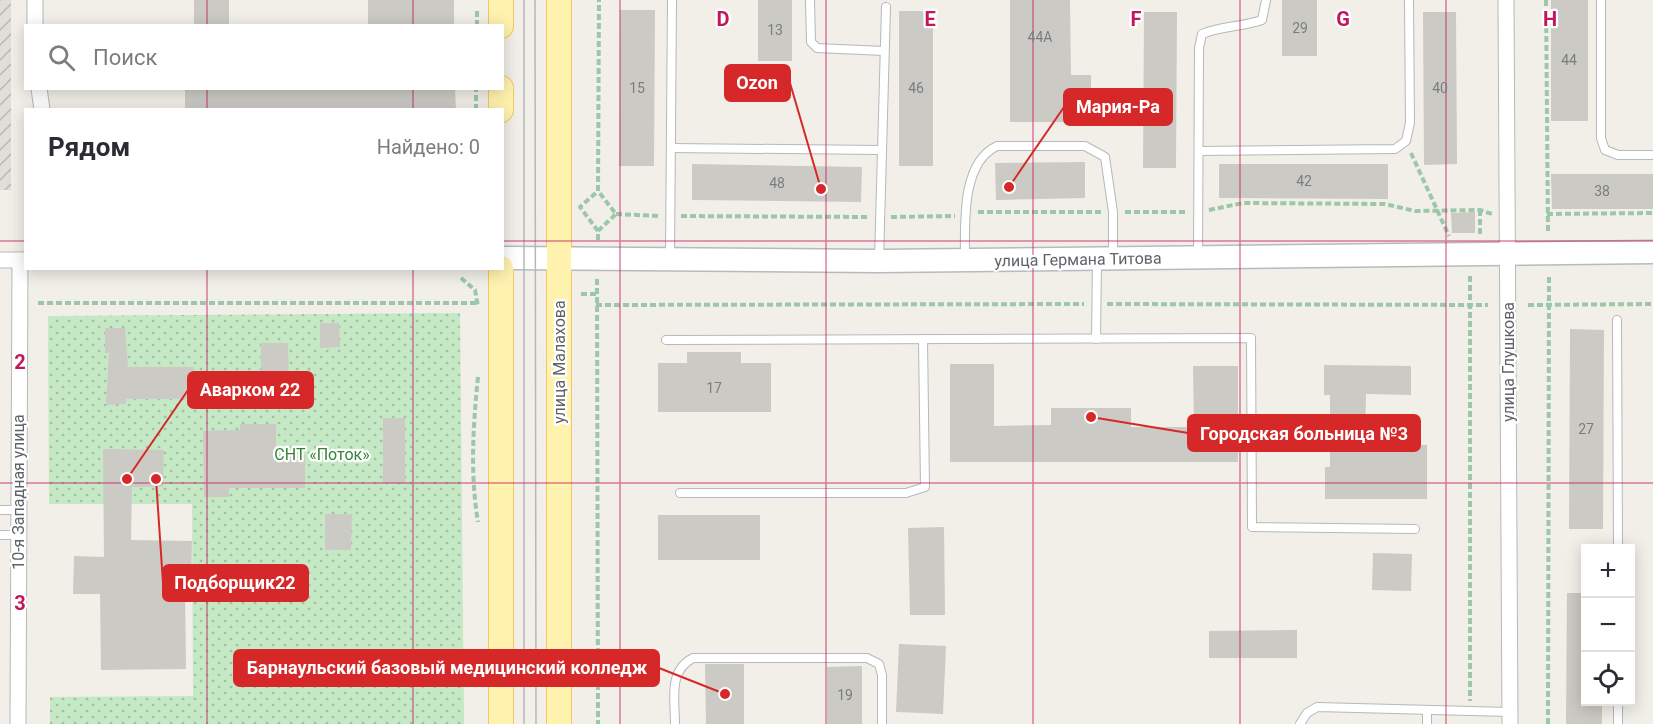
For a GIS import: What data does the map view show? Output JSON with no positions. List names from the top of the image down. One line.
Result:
{"streets":{"main road":["улица Малахова"],"street":["улица Германа Титова","улица Глушкова","10-я Западная улица"]},"crossings":[["улица Германа Титова","улица Малахова"],["улица Германа Титова","улица Глушкова"]],"parks":["СНТ «Поток»"],"places":["Мария-Ра","Ozon","Городская больница №3","Аварком 22","Подборщик22","Барнаульский базовый медицинский колледж"],"house_numbers":["29","13","44А","44","15","46","40","42","48","38","17","27","19"],"page":{"search":"Поиск","heading":["Рядом","Найдено: 0"],"map_buttons":["+","−"]},"grid":{"columns":["D","E","F","G","H"],"rows":["2","3"]}}
